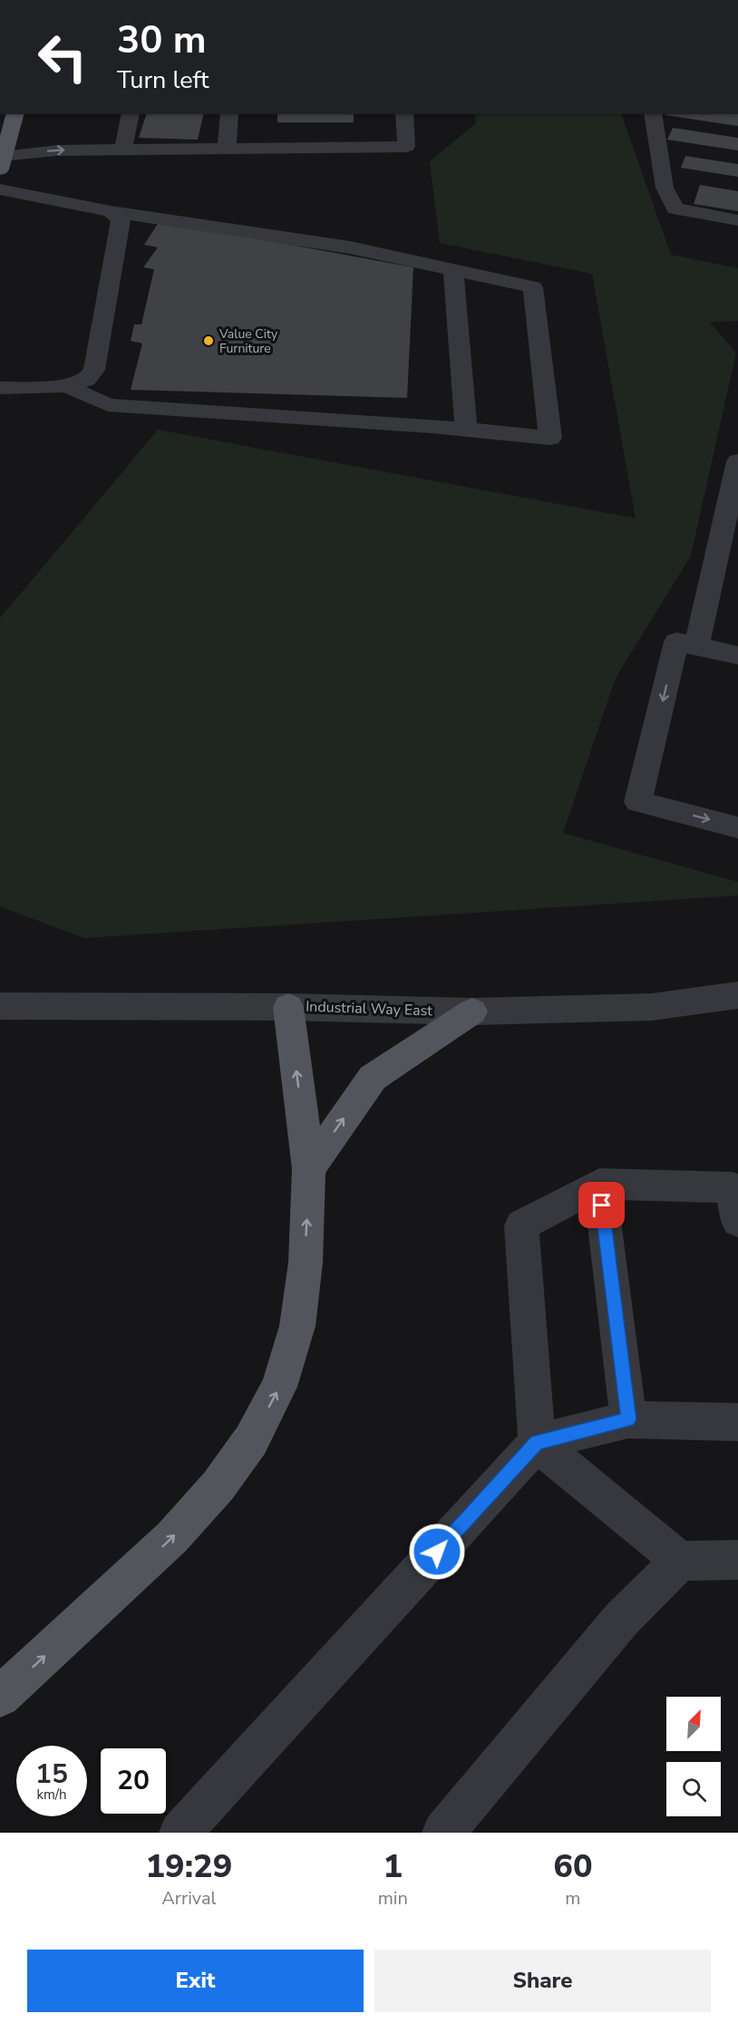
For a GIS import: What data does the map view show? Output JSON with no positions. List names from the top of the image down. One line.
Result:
{"streets":{"street":["Industrial Way East"]},"places":["Value City Furniture"],"north":"top right","page":{"turn":["30 m","Turn left"],"speed":"15 km/h","limit":"20","eta":["19:29","Arrival","1","min","60","m"],"buttons":["Exit","Share"]}}
